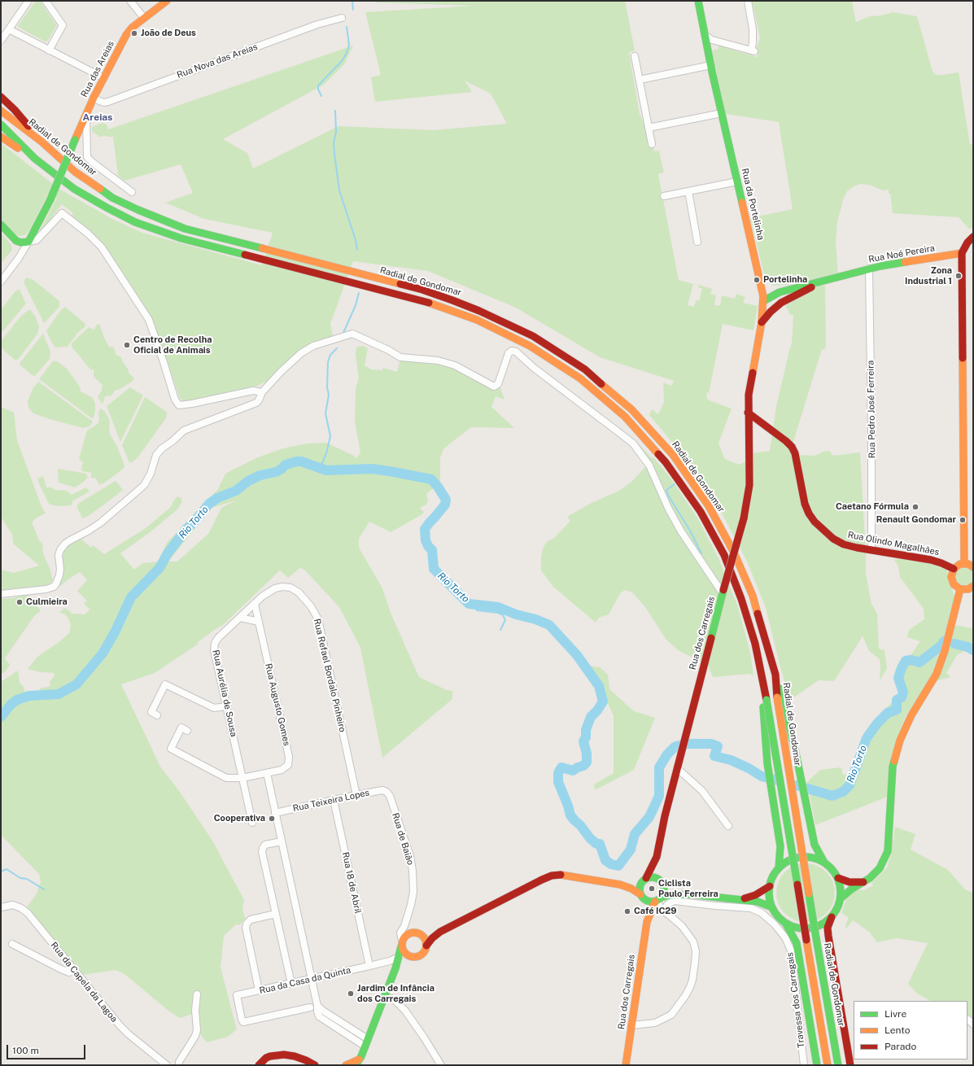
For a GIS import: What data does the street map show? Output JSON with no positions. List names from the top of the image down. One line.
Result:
{"streets":{"main road":["Rua das Areias","Radial de Gondomar","Rua da Portelinha","Rua Noé Pereira","Rua Olindo Magalhães","Rua dos Carregais"],"street":["Rua Nova das Areias","Rua Pedro José Ferreira","Rua Refael Bordalo Pinheiro","Rua Aurélia de Sousa","Rua Augusto Gomes","Rua Teixeira Lopes","Rua de Baião","Rua 18 de Abril","Rua da Casa da Quinta","Rua da Capela da Lagoa","Travessa dos Carregais"]},"crossings":[["Rua Nova das Areias","Rua das Areias"],["Rua da Portelinha","Rua Noé Pereira"],["Rua da Portelinha","Rua Olindo Magalhães"],["Rua da Portelinha","Rua dos Carregais"],["Rua Noé Pereira","Rua Pedro José Ferreira"],["Rua Pedro José Ferreira","Rua Olindo Magalhães"],["Rua Olindo Magalhães","Rua dos Carregais"],["Rua Refael Bordalo Pinheiro","Rua Aurélia de Sousa"],["Rua Refael Bordalo Pinheiro","Rua Augusto Gomes"],["Rua Refael Bordalo Pinheiro","Rua Teixeira Lopes"],["Rua Aurélia de Sousa","Rua Augusto Gomes"],["Rua Teixeira Lopes","Rua de Baião"],["Rua Teixeira Lopes","Rua 18 de Abril"],["Rua 18 de Abril","Rua da Casa da Quinta"]],"districts":["Areias"],"water":["Rio Torto"],"places":["João de Deus","Zona Industrial 1","Portelinha","Centro de Recolha Oficial de Animais","Caetano Fórmula","Renault Gondomar","Culmieira","Cooperativa","Ciclista Paulo Ferreira","Café IC29","Jardim de Infância dos Carregais"],"legend":["Livre","Lento","Parado"],"scale_bar":"100 m"}
